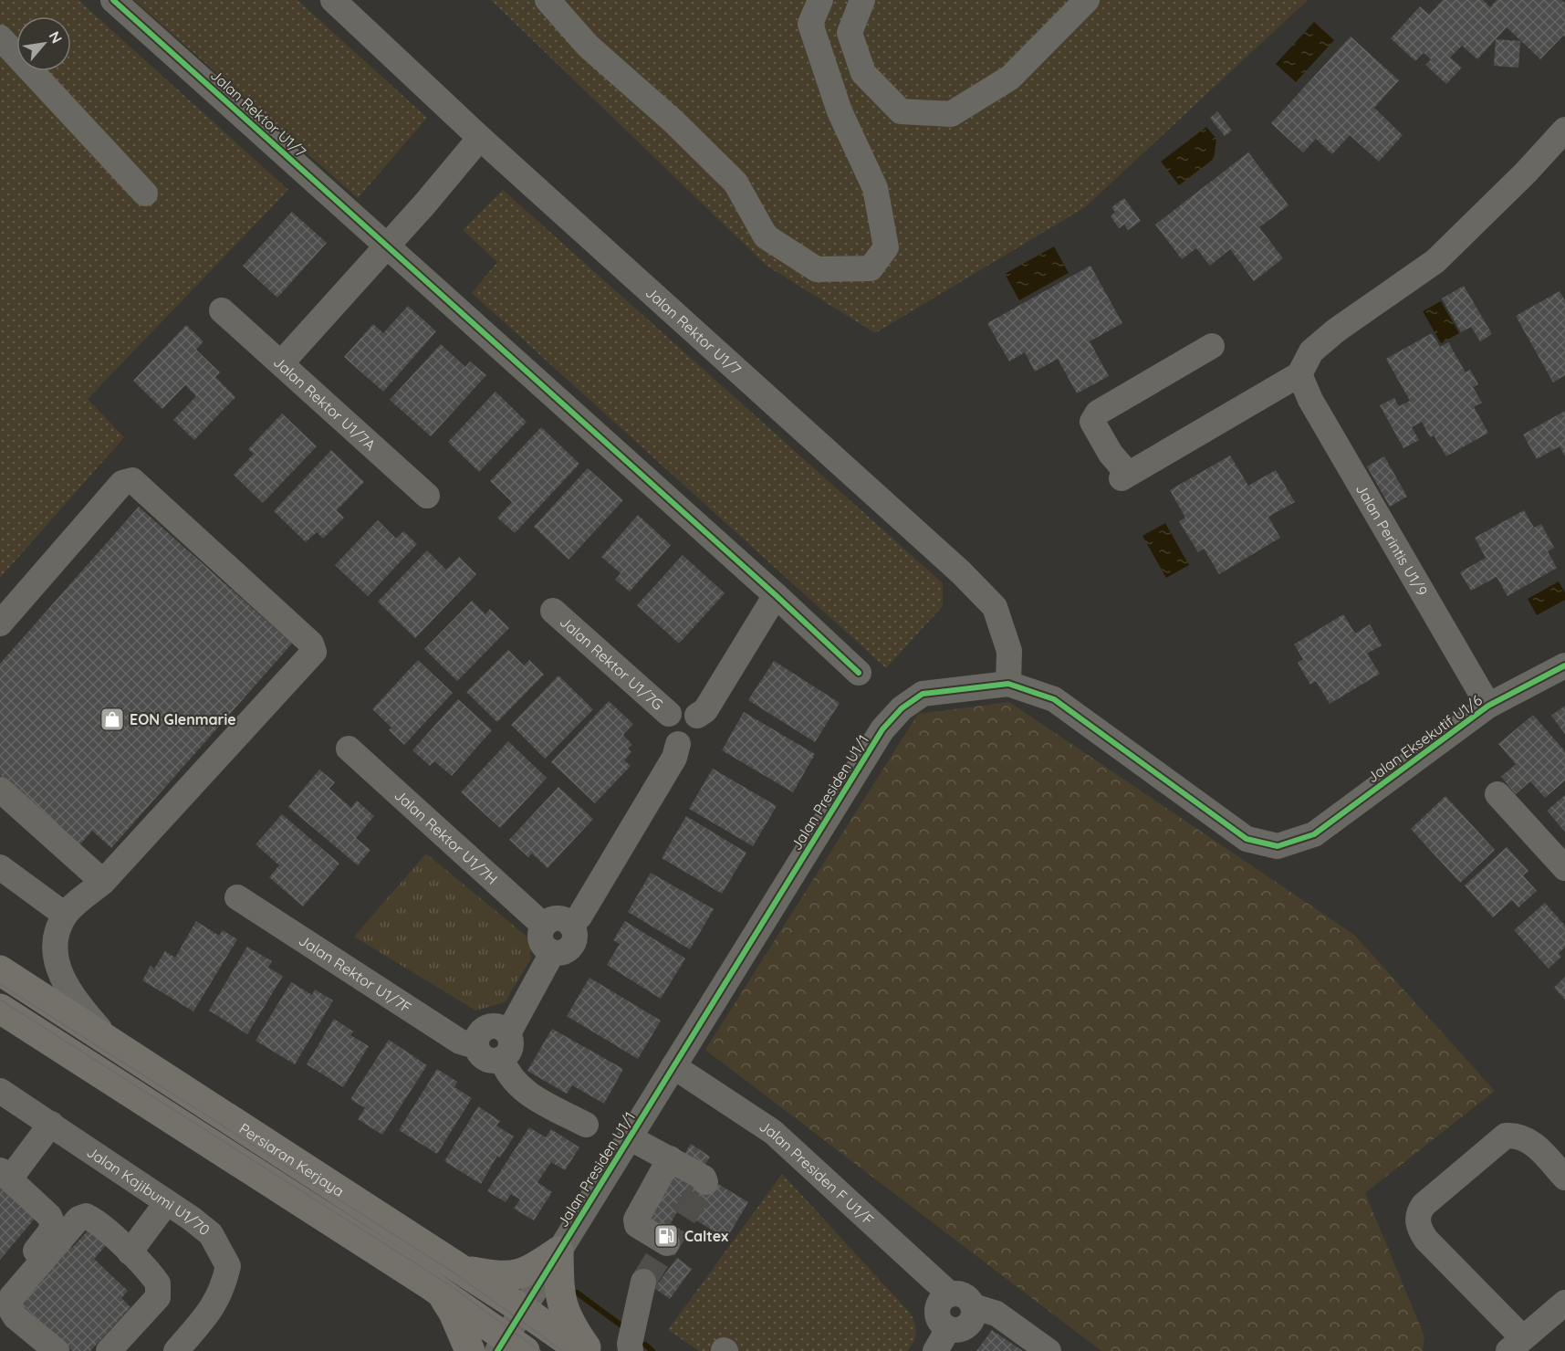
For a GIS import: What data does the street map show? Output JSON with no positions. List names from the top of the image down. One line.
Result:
{"streets":{"main road":["Persiaran Kerjaya"],"street":["Jalan Rektor U1/7","Jalan Rektor U1/7A","Jalan Perintis U1/9","Jalan Rektor U1/7G","Jalan Eksekutif U1/6","Jalan Presiden U1/1","Jalan Rektor U1/7H","Jalan Rektor U1/7F","Jalan Presiden F U1/F","Jalan Kajibumi U1/70"]},"crossings":[["Jalan Rektor U1/7","Jalan Presiden U1/1"],["Jalan Perintis U1/9","Jalan Eksekutif U1/6"],["Jalan Eksekutif U1/6","Jalan Presiden U1/1"],["Jalan Presiden U1/1","Persiaran Kerjaya"],["Jalan Presiden U1/1","Jalan Presiden F U1/F"]],"places":{"shop":["EON Glenmarie"],"fuel station":["Caltex"]},"north":"top right"}
